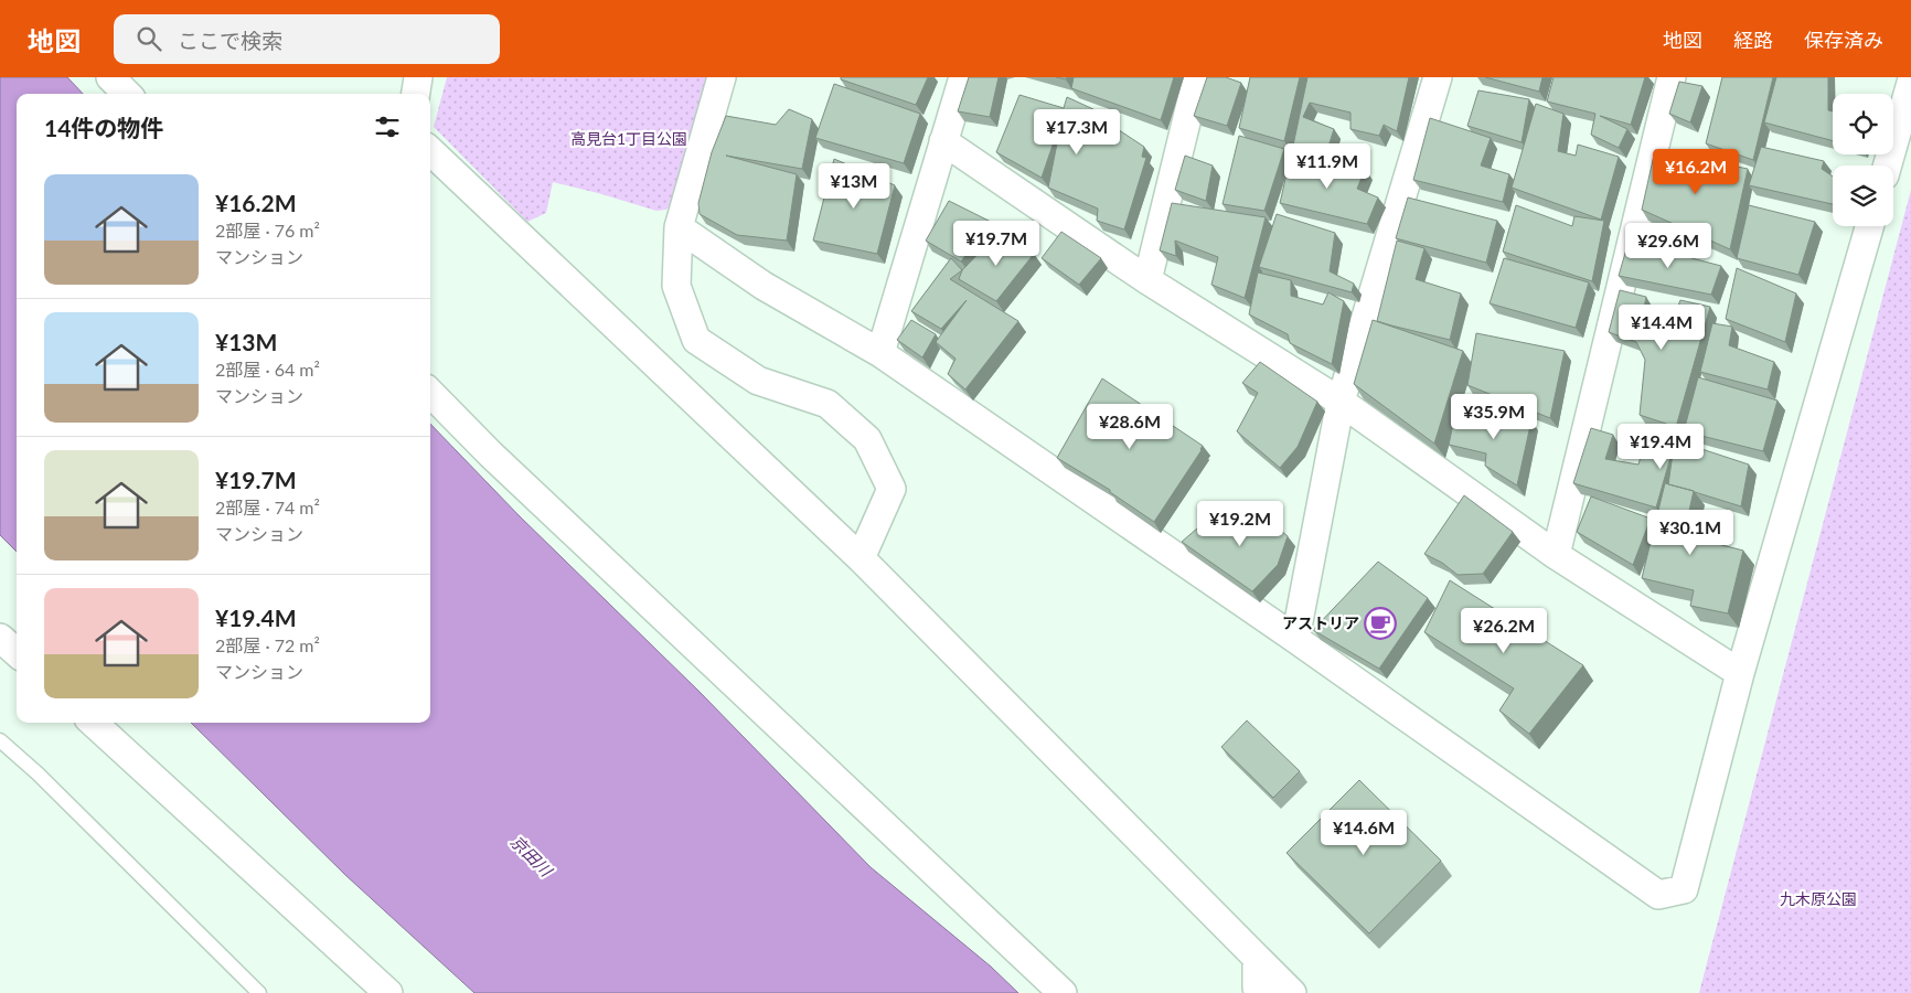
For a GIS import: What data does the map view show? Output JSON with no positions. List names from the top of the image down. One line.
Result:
{"water":["京田川"],"parks":["高見台1丁目公園","九木原公園"],"places":{"cafe":["アストリア"]},"page":{"header":"地図","search":"ここで検索","nav":["地図","経路","保存済み"],"heading":"14件の物件","price":["¥17.3M","¥11.9M","¥16.2M","¥13M","¥19.7M","¥29.6M","¥14.4M","¥35.9M","¥28.6M","¥19.4M","¥19.2M","¥30.1M","¥26.2M","¥14.6M"],"list":[{"name":"¥16.2M","note":"2部屋 · 76 m² · マンション"},{"name":"¥13M","note":"2部屋 · 64 m² · マンション"},{"name":"¥19.7M","note":"2部屋 · 74 m² · マンション"},{"name":"¥19.4M","note":"2部屋 · 72 m² · マンション"}]}}
